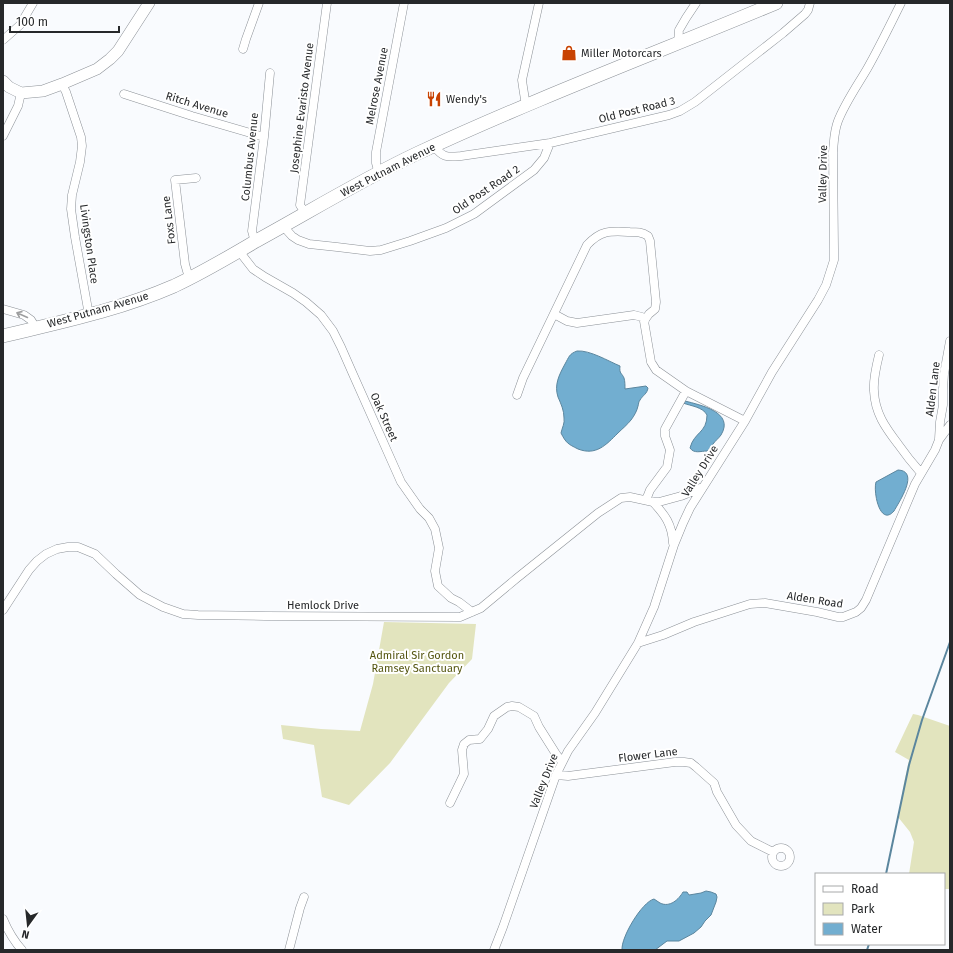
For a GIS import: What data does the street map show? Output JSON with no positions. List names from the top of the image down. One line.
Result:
{"streets":{"main road":["West Putnam Avenue"],"street":["Melrose Avenue","Ritch Avenue","Josephine Evaristo Avenue","Old Post Road 3","Columbus Avenue","Valley Drive","Old Post Road 2","Foxs Lane","Livingston Place","Alden Lane","Oak Street","Alden Road","Hemlock Drive","Flower Lane"]},"crossings":[["Melrose Avenue","West Putnam Avenue"],["Ritch Avenue","Columbus Avenue"],["Josephine Evaristo Avenue","West Putnam Avenue"],["Old Post Road 3","West Putnam Avenue"],["Old Post Road 3","Old Post Road 2"],["Columbus Avenue","West Putnam Avenue"],["West Putnam Avenue","Old Post Road 2"],["West Putnam Avenue","Foxs Lane"],["West Putnam Avenue","Livingston Place"],["West Putnam Avenue","Oak Street"],["Valley Drive","Alden Road"],["Valley Drive","Hemlock Drive"],["Valley Drive","Flower Lane"],["Alden Lane","Alden Road"],["Oak Street","Hemlock Drive"]],"parks":["Admiral Sir Gordon Ramsey Sanctuary"],"places":{"shop":["Miller Motorcars"],"restaurant":["Wendy's"]},"legend":["Road","Park","Water"],"scale_bar":"100 m","north":"bottom"}
